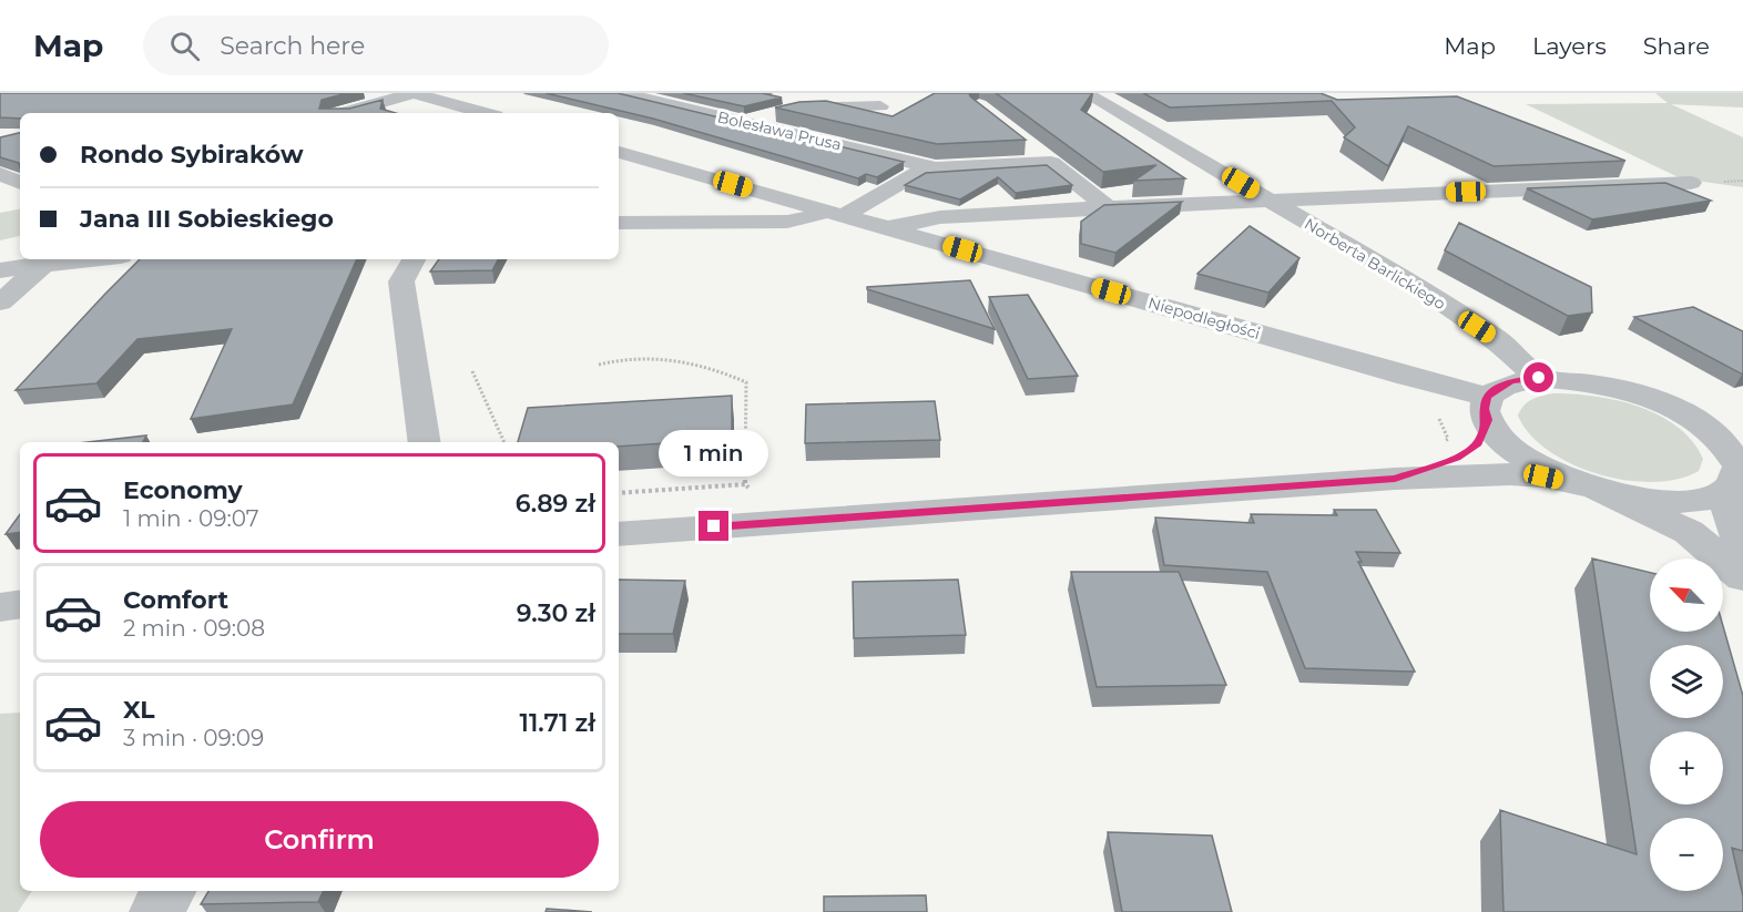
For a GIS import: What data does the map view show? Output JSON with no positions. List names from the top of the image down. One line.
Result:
{"streets":{"street":["Bolesława Prusa","Norberta Barlickiego","Niepodległości"]},"north":"top left","page":{"header":"Map","search":"Search here","nav":["Map","Layers","Share"],"banner":["Rondo Sybiraków","Jana III Sobieskiego"],"bubble":"1 min","list":[{"name":"Economy","note":"1 min · 09:07","value":"6.89 zł"},{"name":"Comfort","note":"2 min · 09:08","value":"9.30 zł"},{"name":"XL","note":"3 min · 09:09","value":"11.71 zł"}],"map_buttons":["+","−"],"buttons":"Confirm"}}
